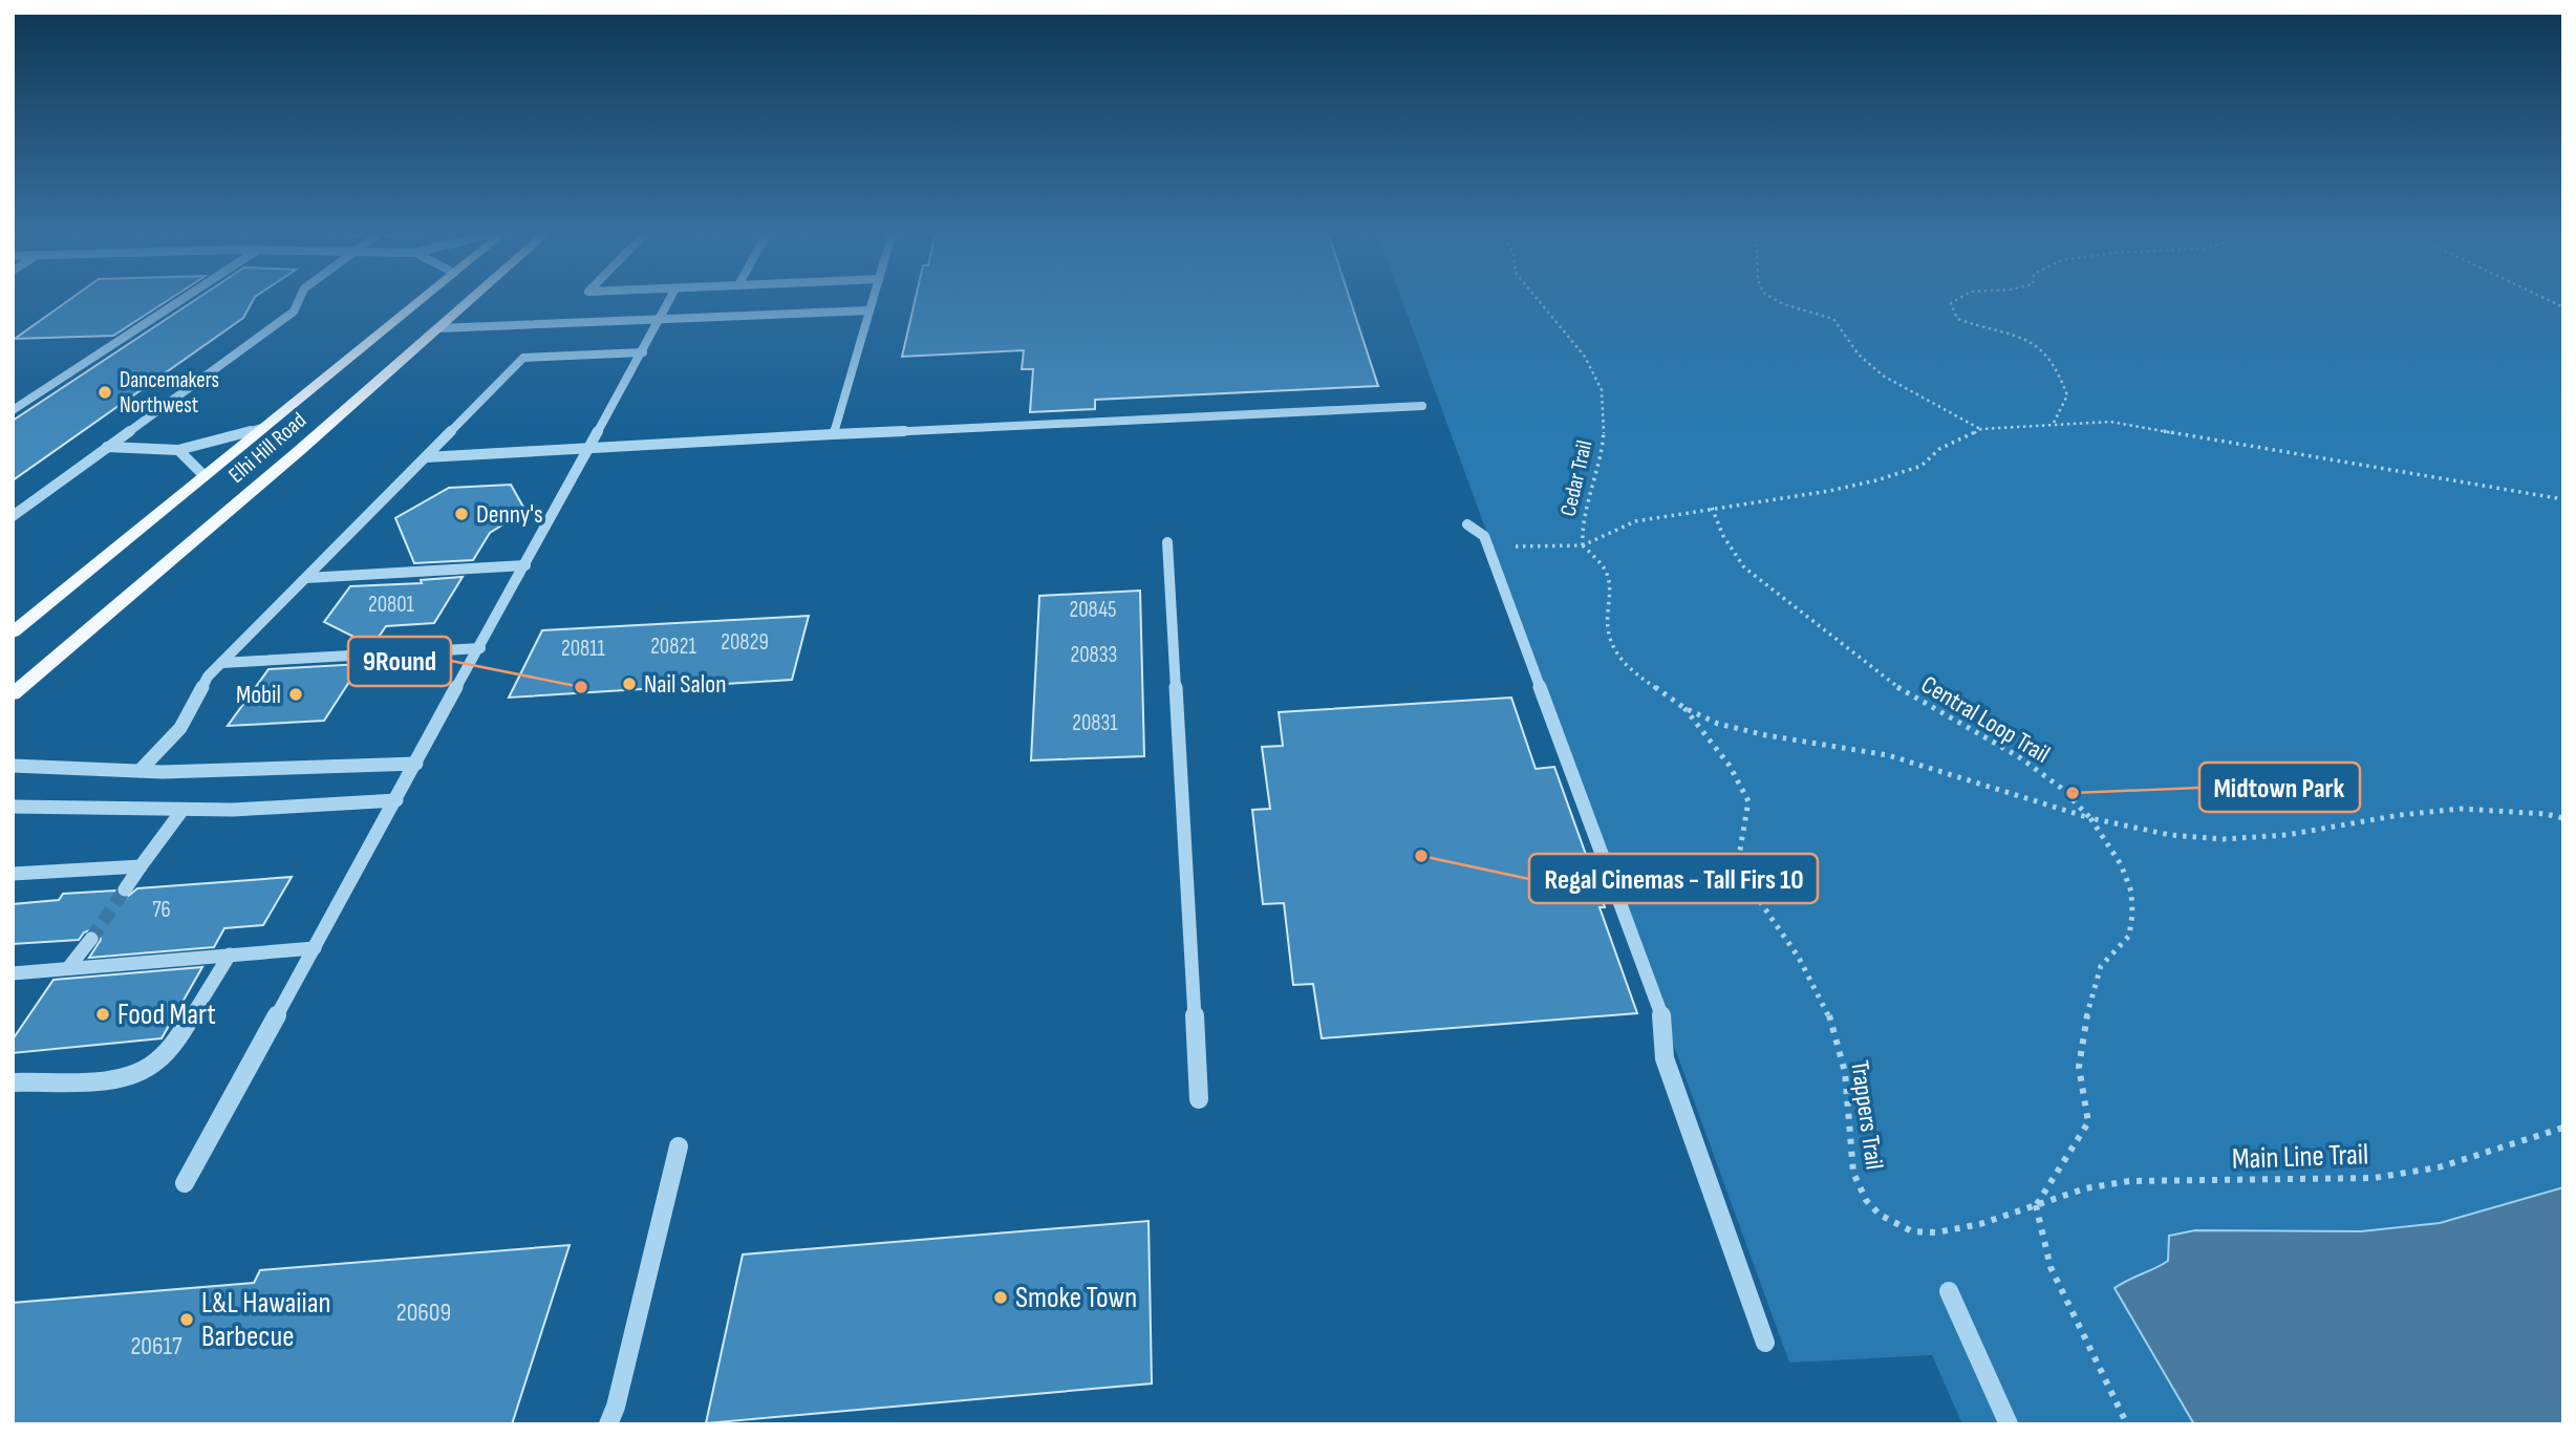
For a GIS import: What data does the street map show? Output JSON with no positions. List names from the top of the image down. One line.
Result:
{"streets":{"main road":["Elhi Hill Road"],"path":["Cedar Trail","Central Loop Trail","Trappers Trail","Main Line Trail"]},"crossings":[["Cedar Trail","Trappers Trail"],["Central Loop Trail","Trappers Trail"],["Trappers Trail","Main Line Trail"]],"places":["Dancemakers Northwest","Denny's","Nail Salon","9Round","Mobil","Midtown Park","Regal Cinemas - Tall Firs 10","Food Mart","Smoke Town","L&L Hawaiian Barbecue"],"house_numbers":["20801","20845","20829","20821","20811","20833","20831","76","20609","20617"]}
